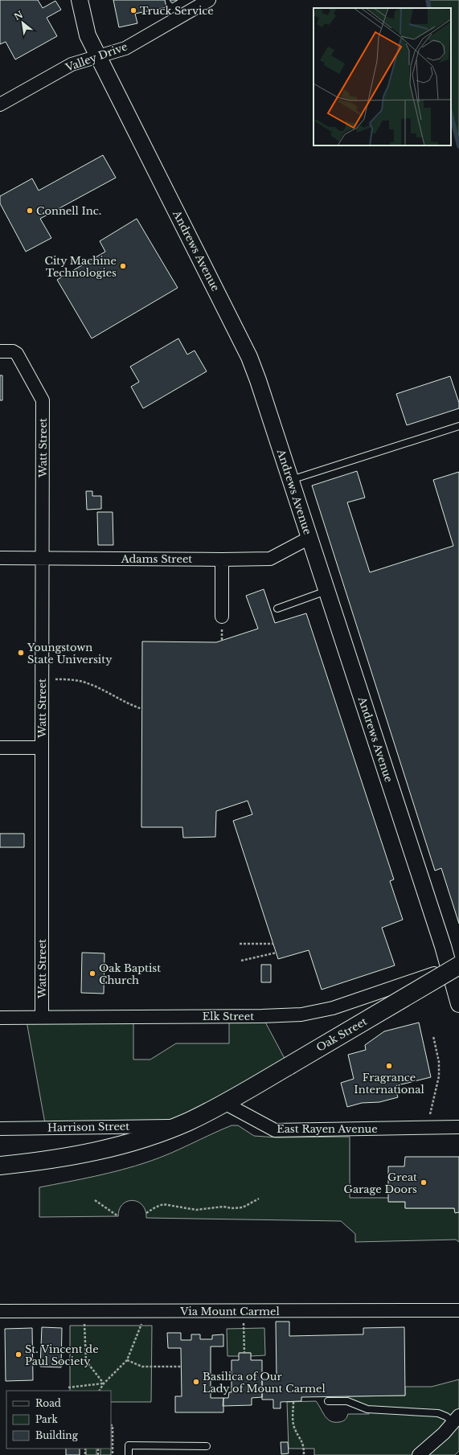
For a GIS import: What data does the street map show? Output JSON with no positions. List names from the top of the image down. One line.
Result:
{"streets":{"main road":["Oak Street"],"street":["Valley Drive","Andrews Avenue","Watt Street","Adams Street","Elk Street","Harrison Street","East Rayen Avenue","Via Mount Carmel"]},"crossings":[["Valley Drive","Andrews Avenue"],["Andrews Avenue","Adams Street"],["Andrews Avenue","Elk Street"],["Andrews Avenue","Oak Street"],["Watt Street","Adams Street"],["Watt Street","Elk Street"],["Elk Street","Oak Street"],["Oak Street","East Rayen Avenue"]],"places":["Truck Service","Connell Inc.","City Machine Technologies","Youngstown State University","Oak Baptist Church","Fragrance International","Great Garage Doors","St. Vincent de Paul Society","Basilica of Our Lady of Mount Carmel"],"legend":["Road","Park","Building"],"north":"top left"}
